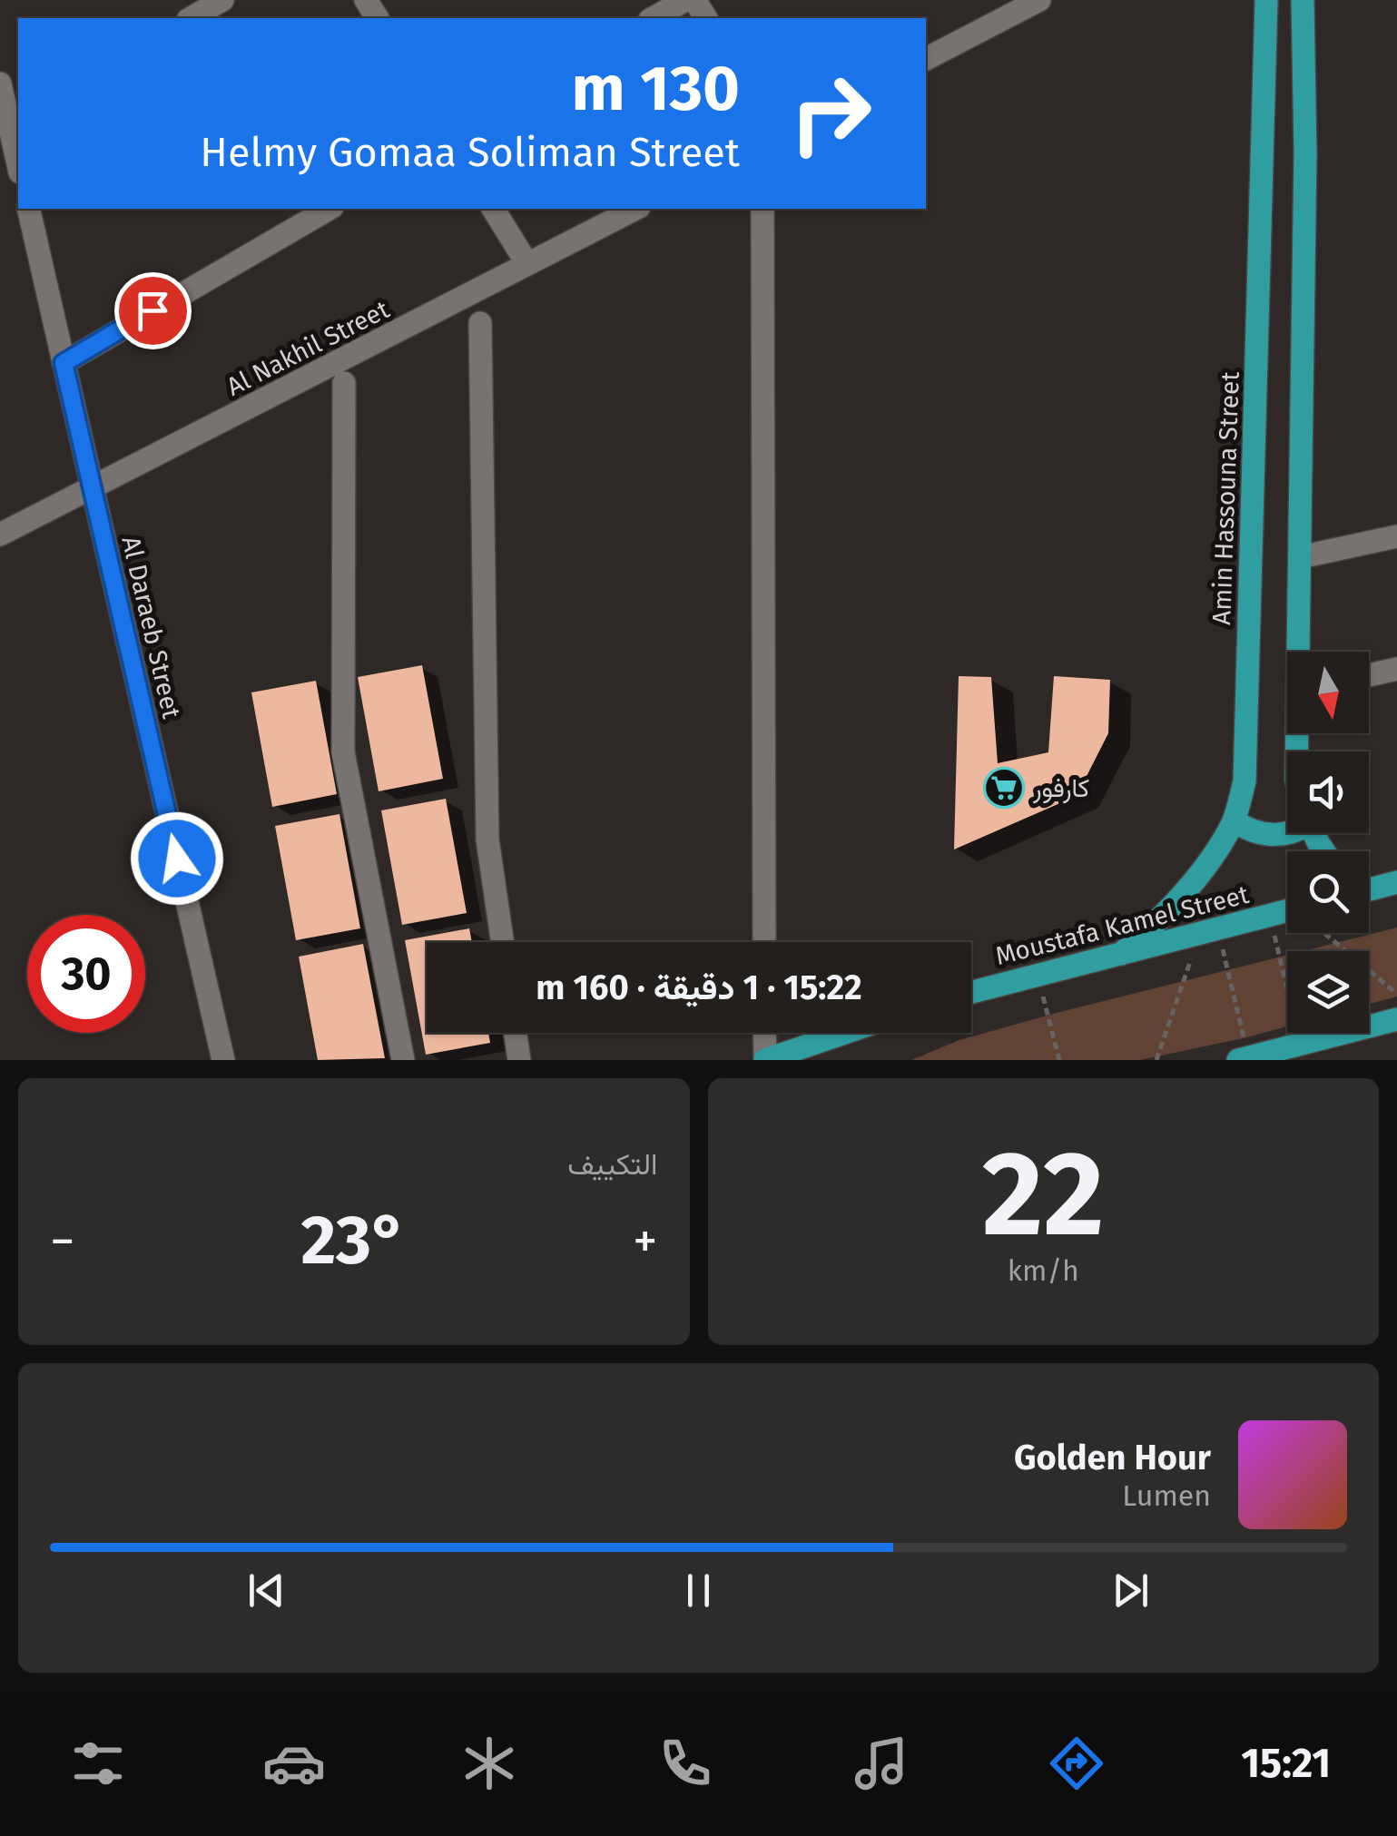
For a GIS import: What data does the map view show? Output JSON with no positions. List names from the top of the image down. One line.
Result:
{"streets":{"main road":["Amin Hassouna Street","Moustafa Kamel Street"],"street":["Al Nakhil Street","Al Daraeb Street"]},"crossings":[["Al Nakhil Street","Al Daraeb Street"],["Amin Hassouna Street","Moustafa Kamel Street"]],"places":{"supermarket":["كارفور"]},"north":"bottom","page":{"turn":["130 m","Helmy Gomaa Soliman Street"],"limit":"30","trip":"15:22 · 1 دقيقة · 160 m","tile":[["22","km/h"],"التكييف"],"heat":["−","23°","+"],"song":["Golden Hour","Lumen"],"tabs":"15:21"}}
